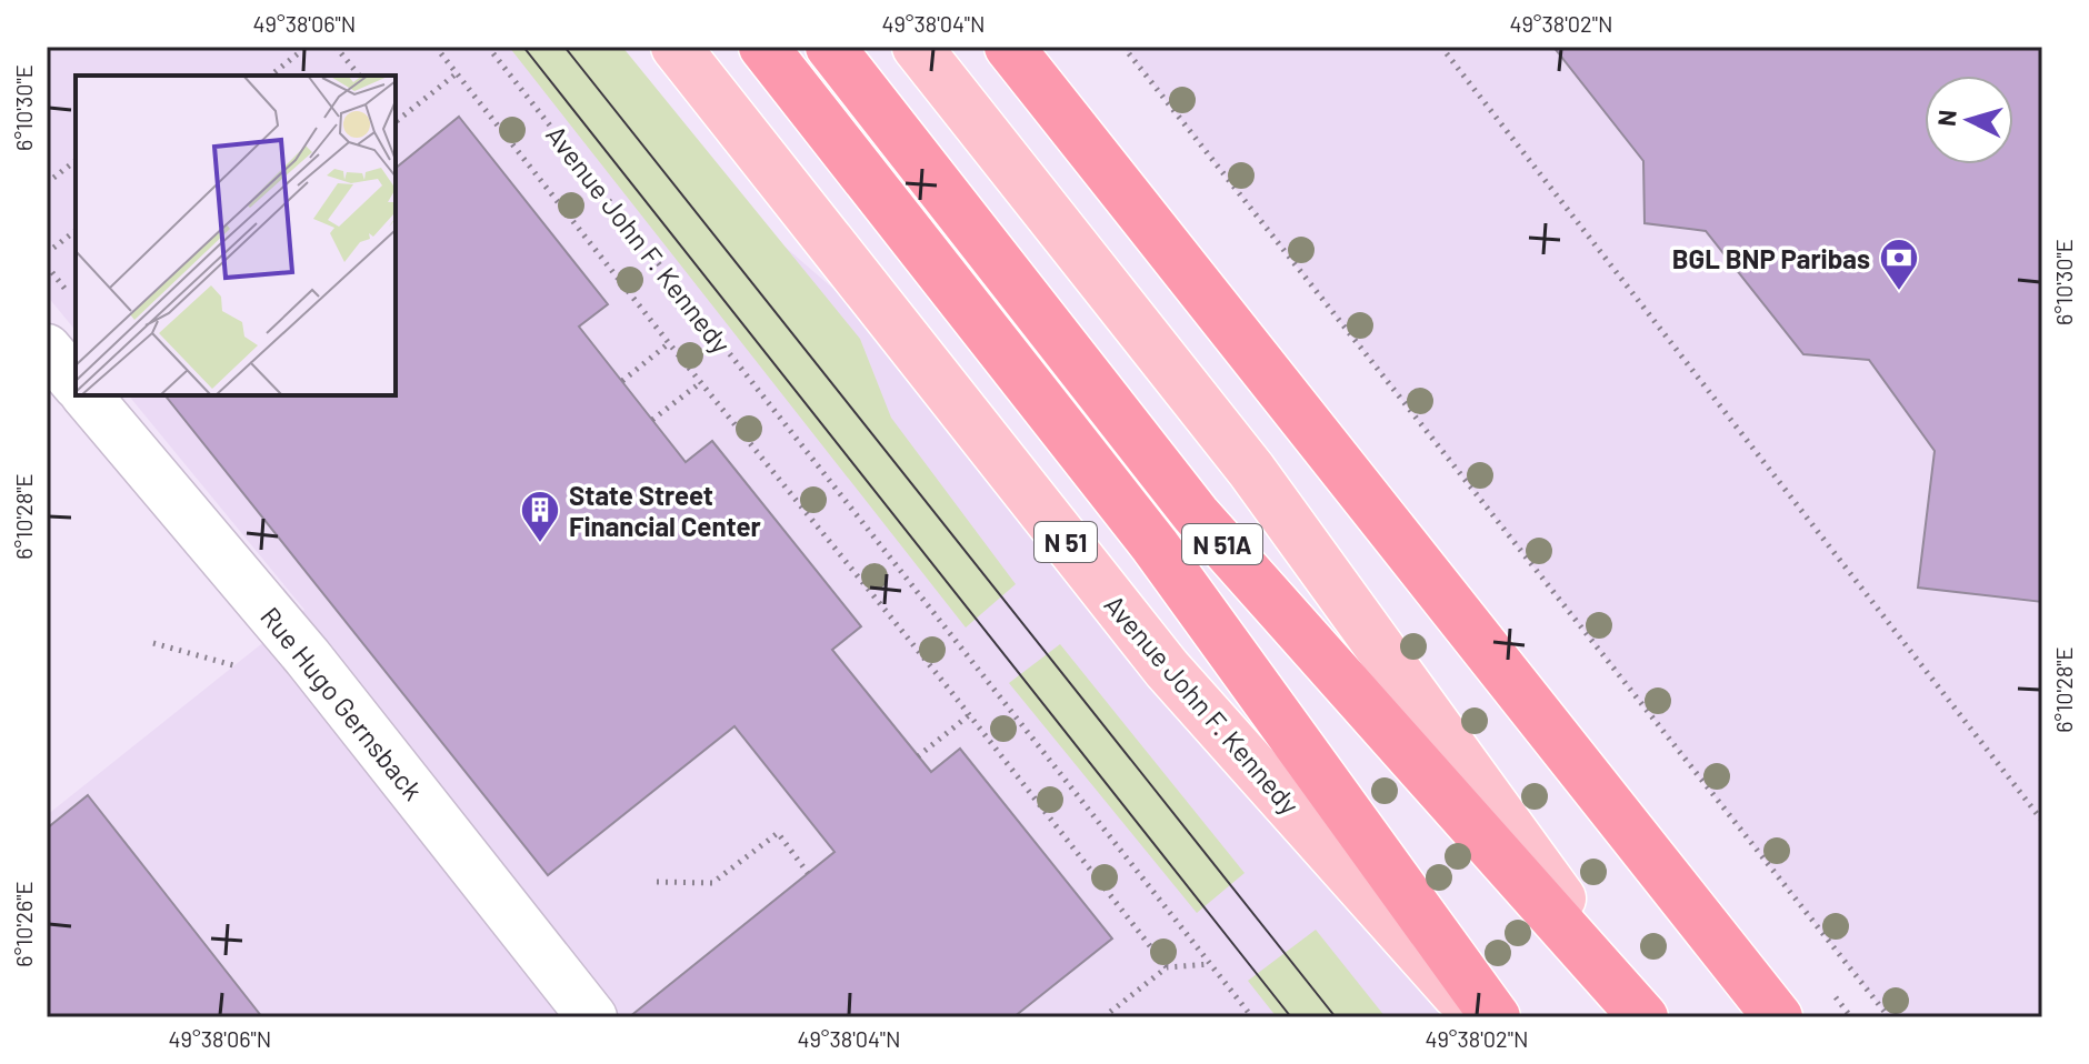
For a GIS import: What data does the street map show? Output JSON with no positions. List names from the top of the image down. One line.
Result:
{"streets":{"highway":["N 51A"],"main road":["Avenue John F. Kennedy","N 51"],"street":["Rue Hugo Gernsback"]},"places":{"bank":["BGL BNP Paribas"],"building":["State Street Financial Center"]},"north":"left","coordinates":["49°38'06\"N","49°38'04\"N","49°38'02\"N","6°10'30\"E","6°10'28\"E","6°10'26\"E"]}
